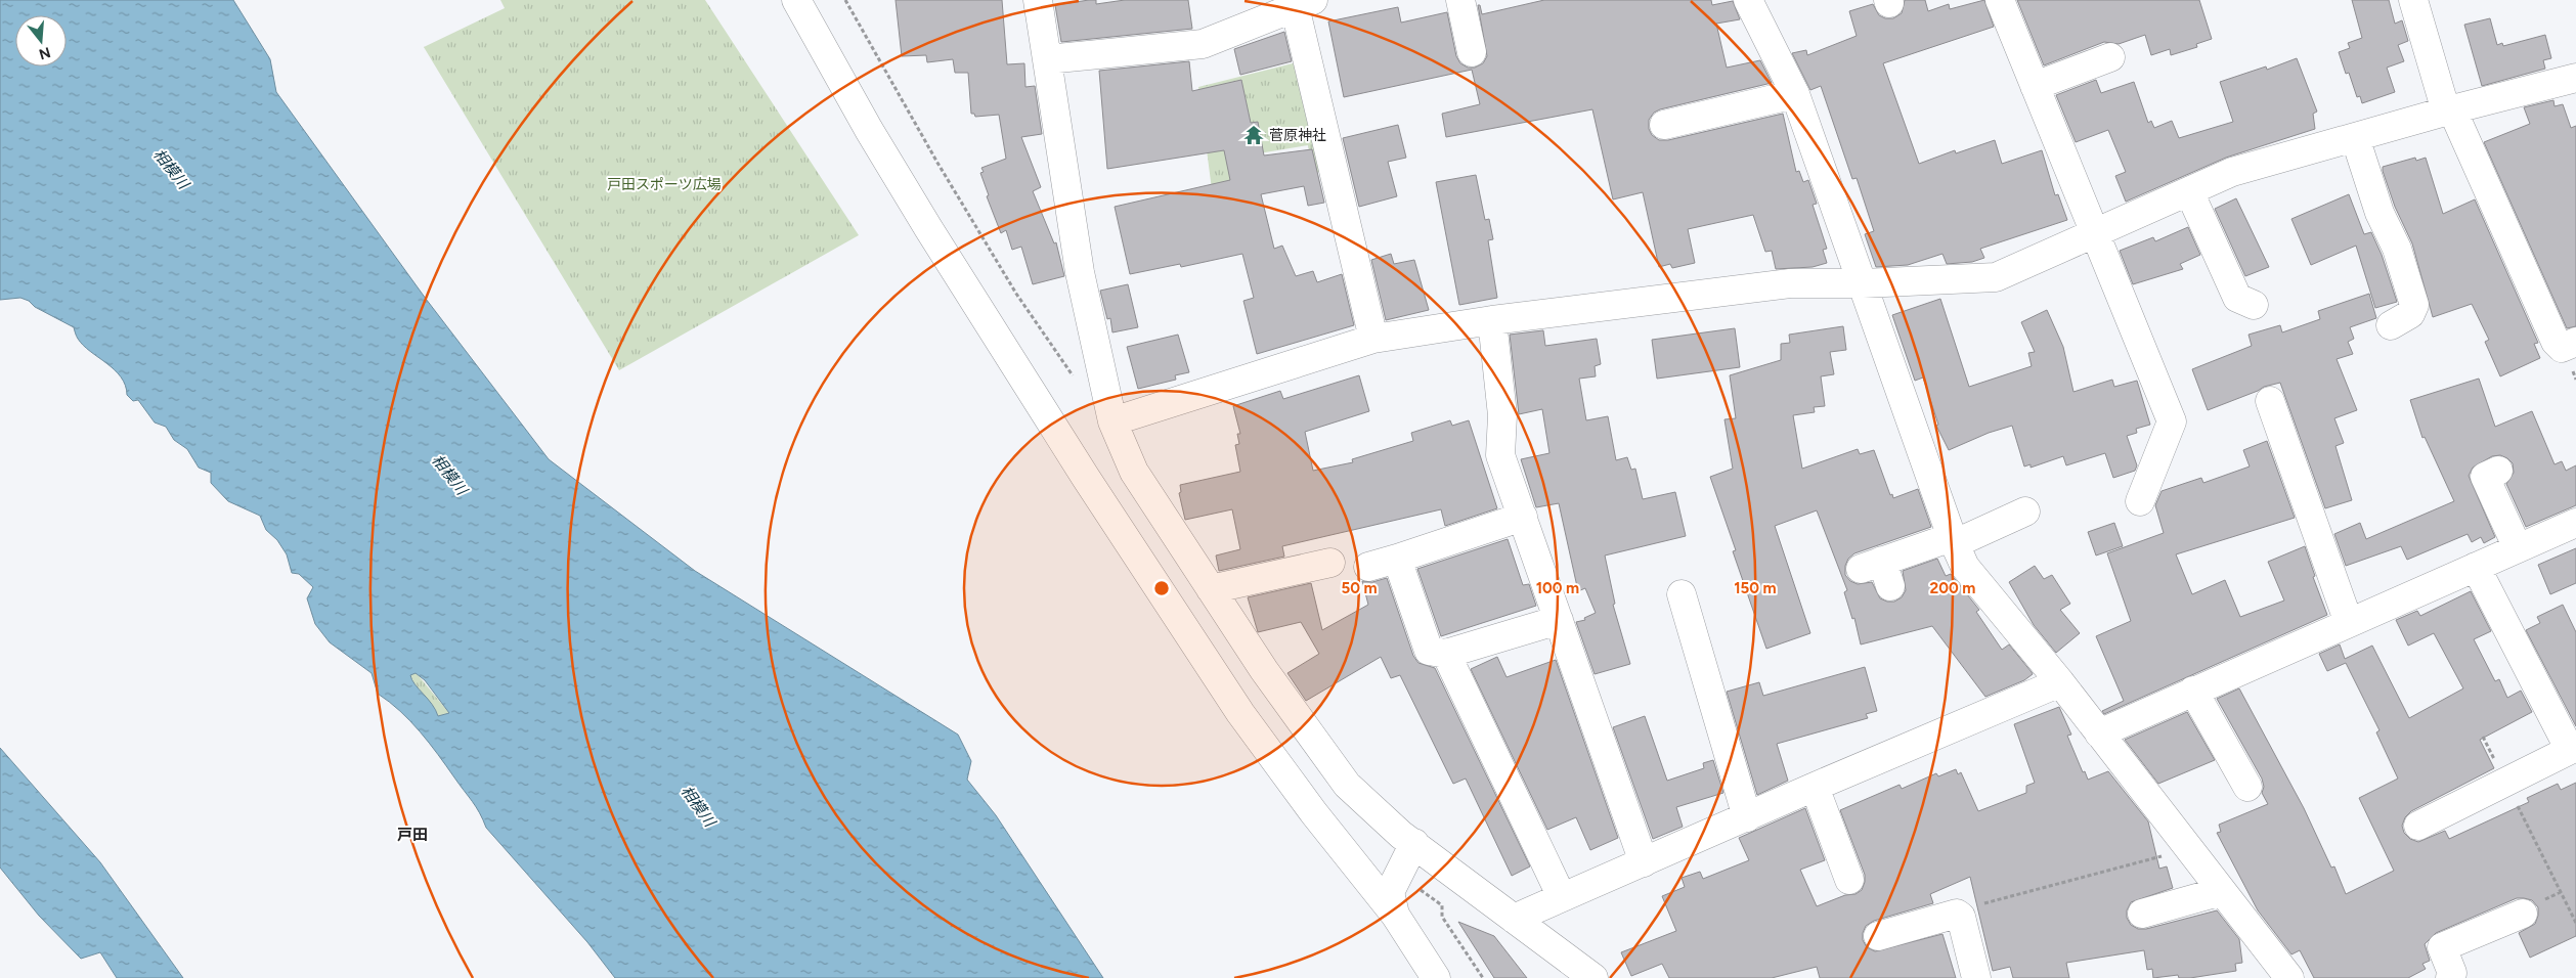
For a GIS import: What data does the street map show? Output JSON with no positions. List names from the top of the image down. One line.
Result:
{"districts":["戸田"],"water":["相模川"],"parks":["戸田スポーツ広場"],"places":{"temple":["菅原神社"]},"north":"bottom","rings":["50 m","100 m","150 m","200 m"]}
